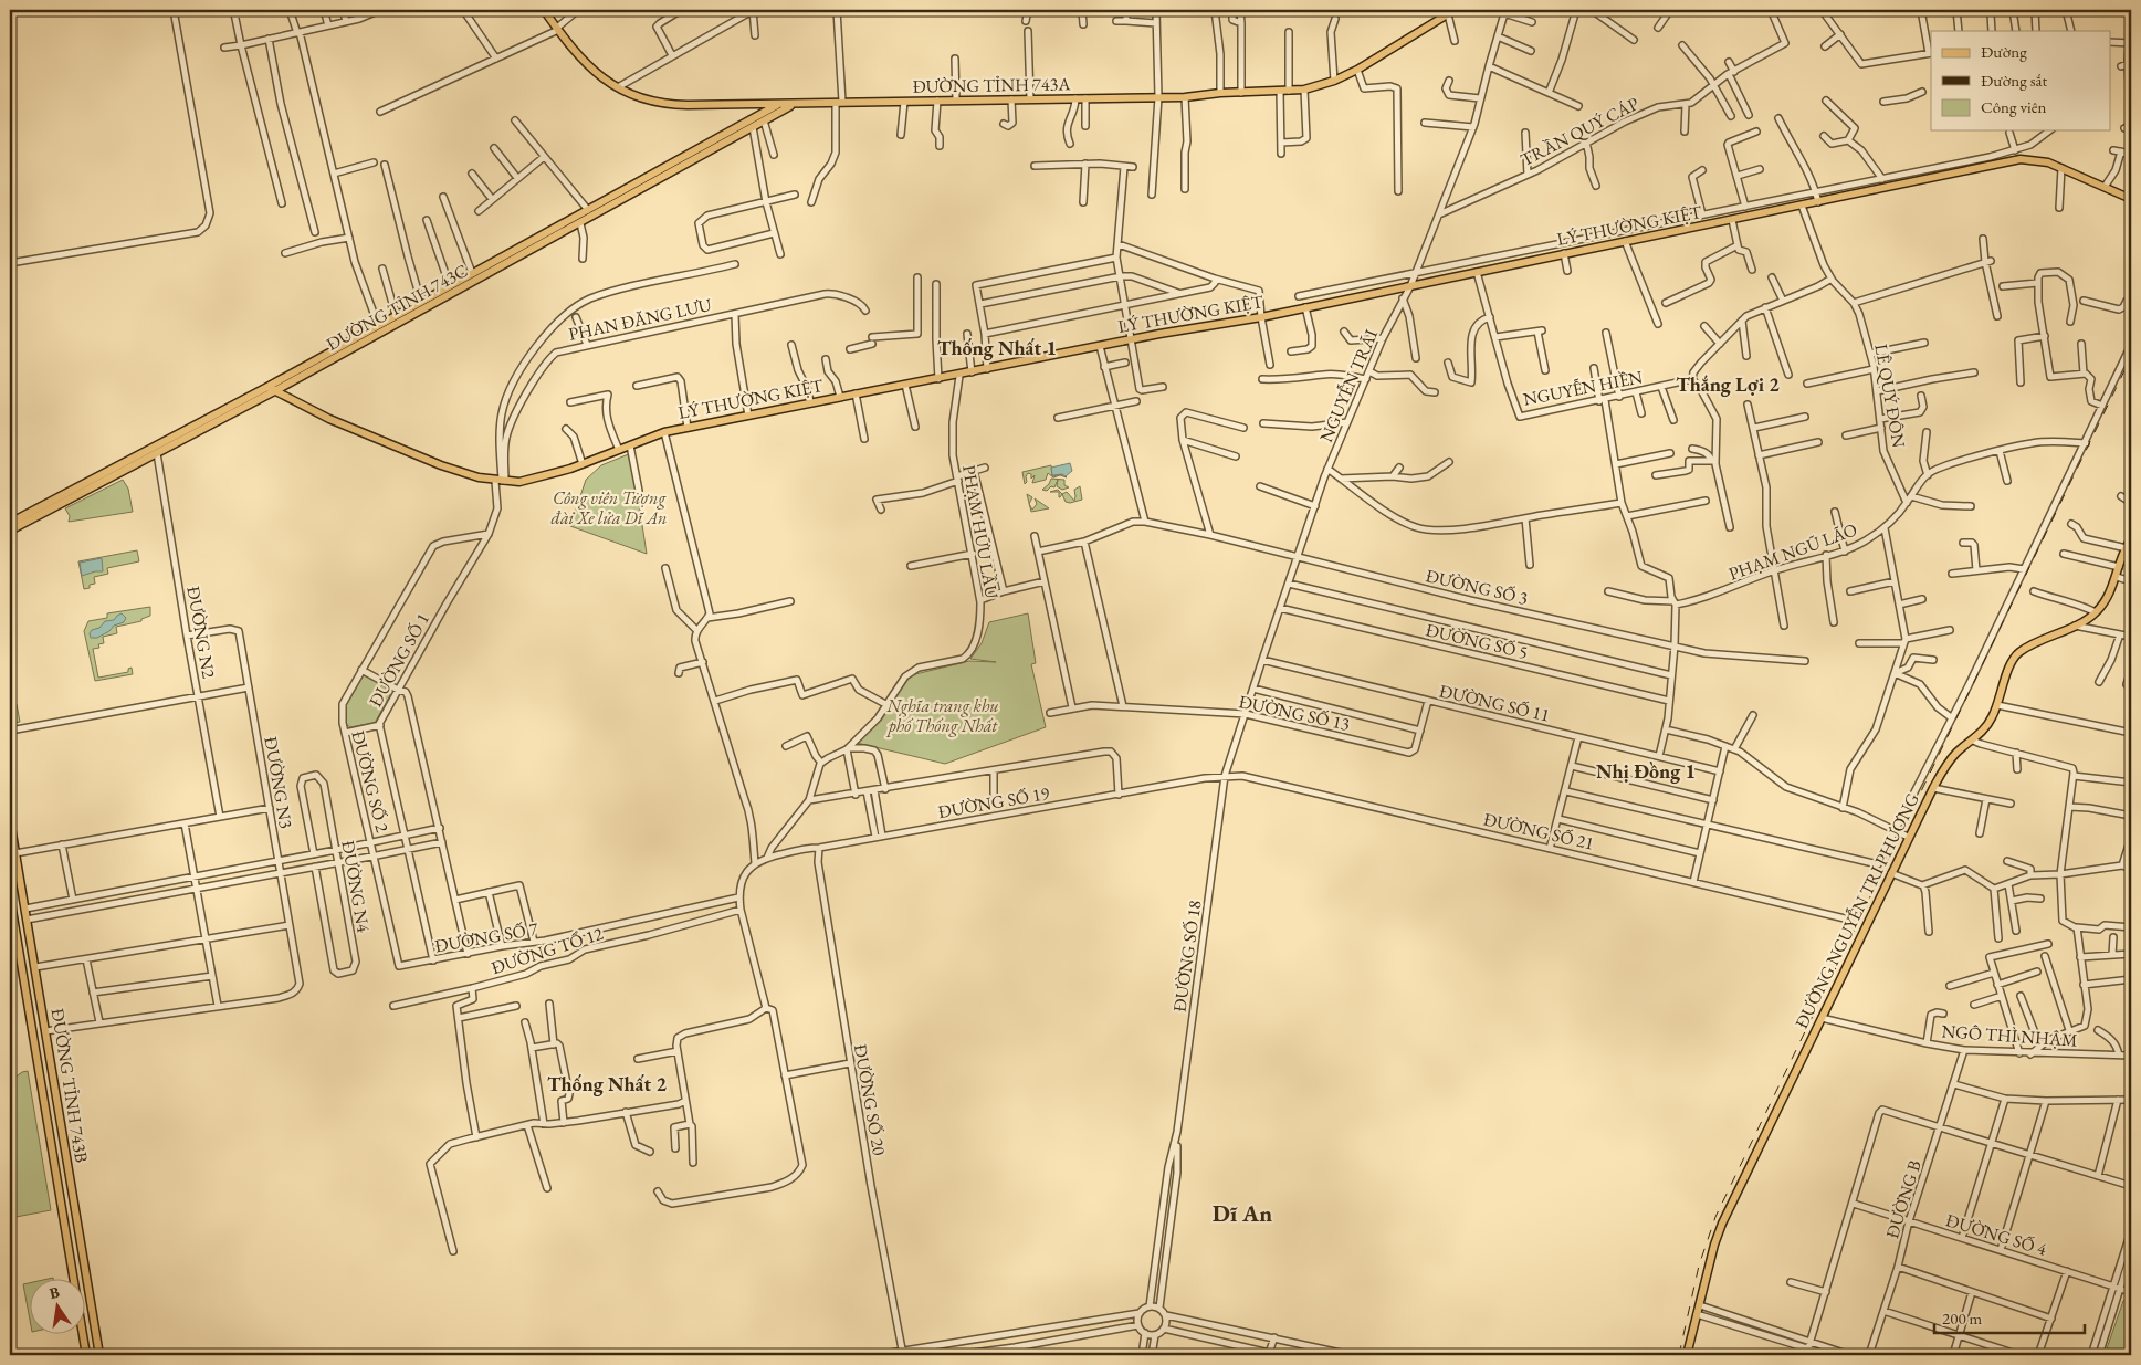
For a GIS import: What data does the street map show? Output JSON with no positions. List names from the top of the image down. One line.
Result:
{"streets":{"main road":["ĐƯỜNG TỈNH 743A","LÝ THƯỜNG KIỆT","ĐƯỜNG TỈNH 743C","ĐƯỜNG NGUYỄN TRI PHƯƠNG","ĐƯỜNG TỈNH 743B"],"street":["TRẦN QUÝ CÁP","PHAN ĐĂNG LƯU","NGUYỄN TRÃI","NGUYỄN HIỀN","LÊ QUÝ ĐÔN","PHẠM HỮU LẦU","PHẠM NGŨ LÃO","ĐƯỜNG SỐ 3","ĐƯỜNG N2","ĐƯỜNG SỐ 5","ĐƯỜNG SỐ 1","ĐƯỜNG SỐ 11","ĐƯỜNG SỐ 13","ĐƯỜNG SỐ 2","ĐƯỜNG N3","ĐƯỜNG SỐ 19","ĐƯỜNG SỐ 21","ĐƯỜNG N4","ĐƯỜNG SỐ 7","ĐƯỜNG TỔ 12","ĐƯỜNG SỐ 18","NGÔ THÌ NHẬM","ĐƯỜNG SỐ 20","ĐƯỜNG B","ĐƯỜNG SỐ 4"]},"crossings":[["ĐƯỜNG TỈNH 743A","ĐƯỜNG TỈNH 743C"],["TRẦN QUÝ CÁP","NGUYỄN TRÃI"],["LÝ THƯỜNG KIỆT","ĐƯỜNG TỈNH 743C"],["LÝ THƯỜNG KIỆT","PHAN ĐĂNG LƯU"],["LÝ THƯỜNG KIỆT","NGUYỄN TRÃI"],["LÝ THƯỜNG KIỆT","NGUYỄN HIỀN"],["LÝ THƯỜNG KIỆT","LÊ QUÝ ĐÔN"],["LÝ THƯỜNG KIỆT","PHẠM HỮU LẦU"],["LÝ THƯỜNG KIỆT","ĐƯỜNG SỐ 1"],["ĐƯỜNG TỈNH 743C","ĐƯỜNG N2"],["PHAN ĐĂNG LƯU","ĐƯỜNG SỐ 1"],["NGUYỄN TRÃI","ĐƯỜNG SỐ 3"],["NGUYỄN TRÃI","ĐƯỜNG SỐ 5"],["NGUYỄN TRÃI","ĐƯỜNG SỐ 11"],["NGUYỄN TRÃI","ĐƯỜNG SỐ 13"],["NGUYỄN TRÃI","ĐƯỜNG SỐ 19"],["NGUYỄN TRÃI","ĐƯỜNG SỐ 21"],["NGUYỄN TRÃI","ĐƯỜNG SỐ 18"],["LÊ QUÝ ĐÔN","PHẠM NGŨ LÃO"],["ĐƯỜNG N2","ĐƯỜNG N3"],["ĐƯỜNG SỐ 1","ĐƯỜNG SỐ 2"],["ĐƯỜNG SỐ 1","ĐƯỜNG SỐ 7"],["ĐƯỜNG SỐ 11","ĐƯỜNG SỐ 13"],["ĐƯỜNG SỐ 2","ĐƯỜNG SỐ 7"],["ĐƯỜNG SỐ 19","ĐƯỜNG SỐ 21"],["ĐƯỜNG SỐ 19","ĐƯỜNG SỐ 18"],["ĐƯỜNG SỐ 19","ĐƯỜNG SỐ 20"],["ĐƯỜNG SỐ 21","ĐƯỜNG SỐ 18"],["ĐƯỜNG NGUYỄN TRI PHƯƠNG","NGÔ THÌ NHẬM"],["NGÔ THÌ NHẬM","ĐƯỜNG B"],["ĐƯỜNG B","ĐƯỜNG SỐ 4"]],"districts":["Thống Nhất 1","Thắng Lợi 2","Nhị Đồng 1","Thống Nhất 2","Dĩ An"],"parks":["Công viên Tượng đài Xe lửa Dĩ An","Nghĩa trang khu phố Thống Nhất"],"legend":["Đường","Đường sắt","Công viên"],"scale_bar":"200 m","north":"top"}
